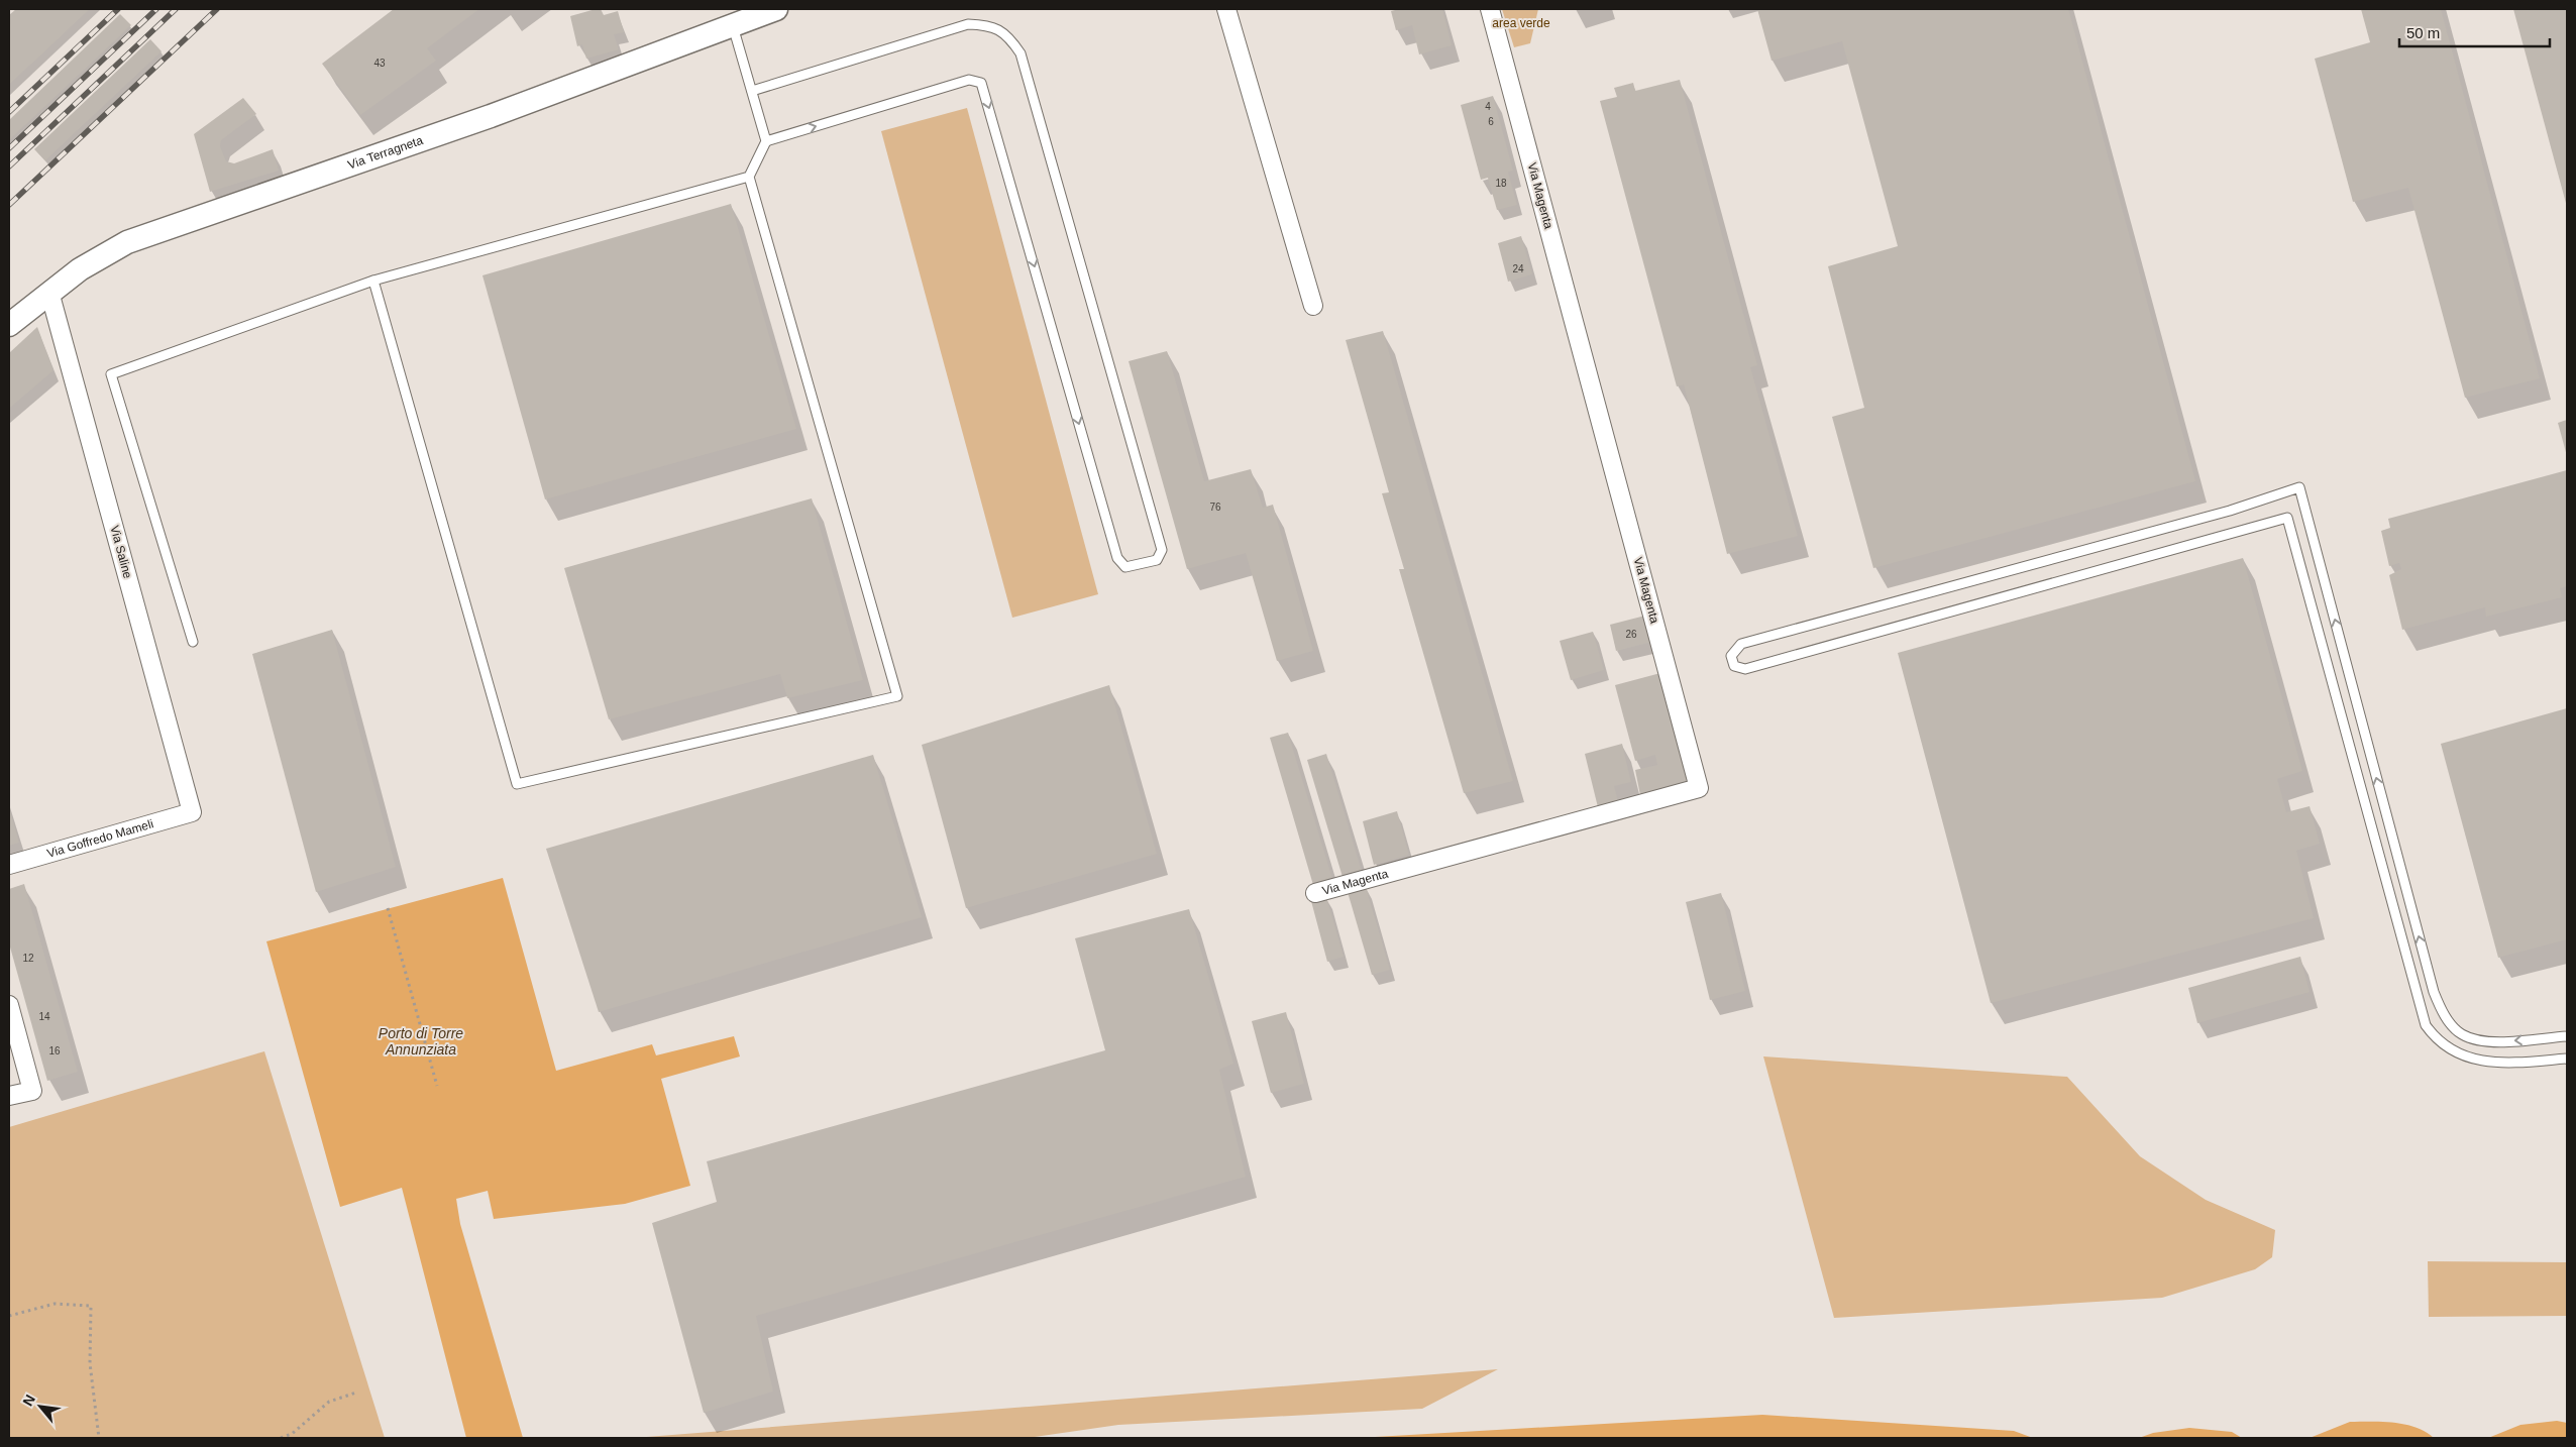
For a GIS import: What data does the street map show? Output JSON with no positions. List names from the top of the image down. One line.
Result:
{"streets":{"street":["Via Terragneta","Via Magenta","Via Saline","Via Goffredo Mameli"]},"crossings":[["Via Terragneta","Via Saline"],["Via Saline","Via Goffredo Mameli"]],"water":["Porto di Torre Annunziata"],"parks":["area verde"],"house_numbers":["43","4","6","18","24","76","26","12","14","16"],"scale_bar":"50 m","north":"top left"}
